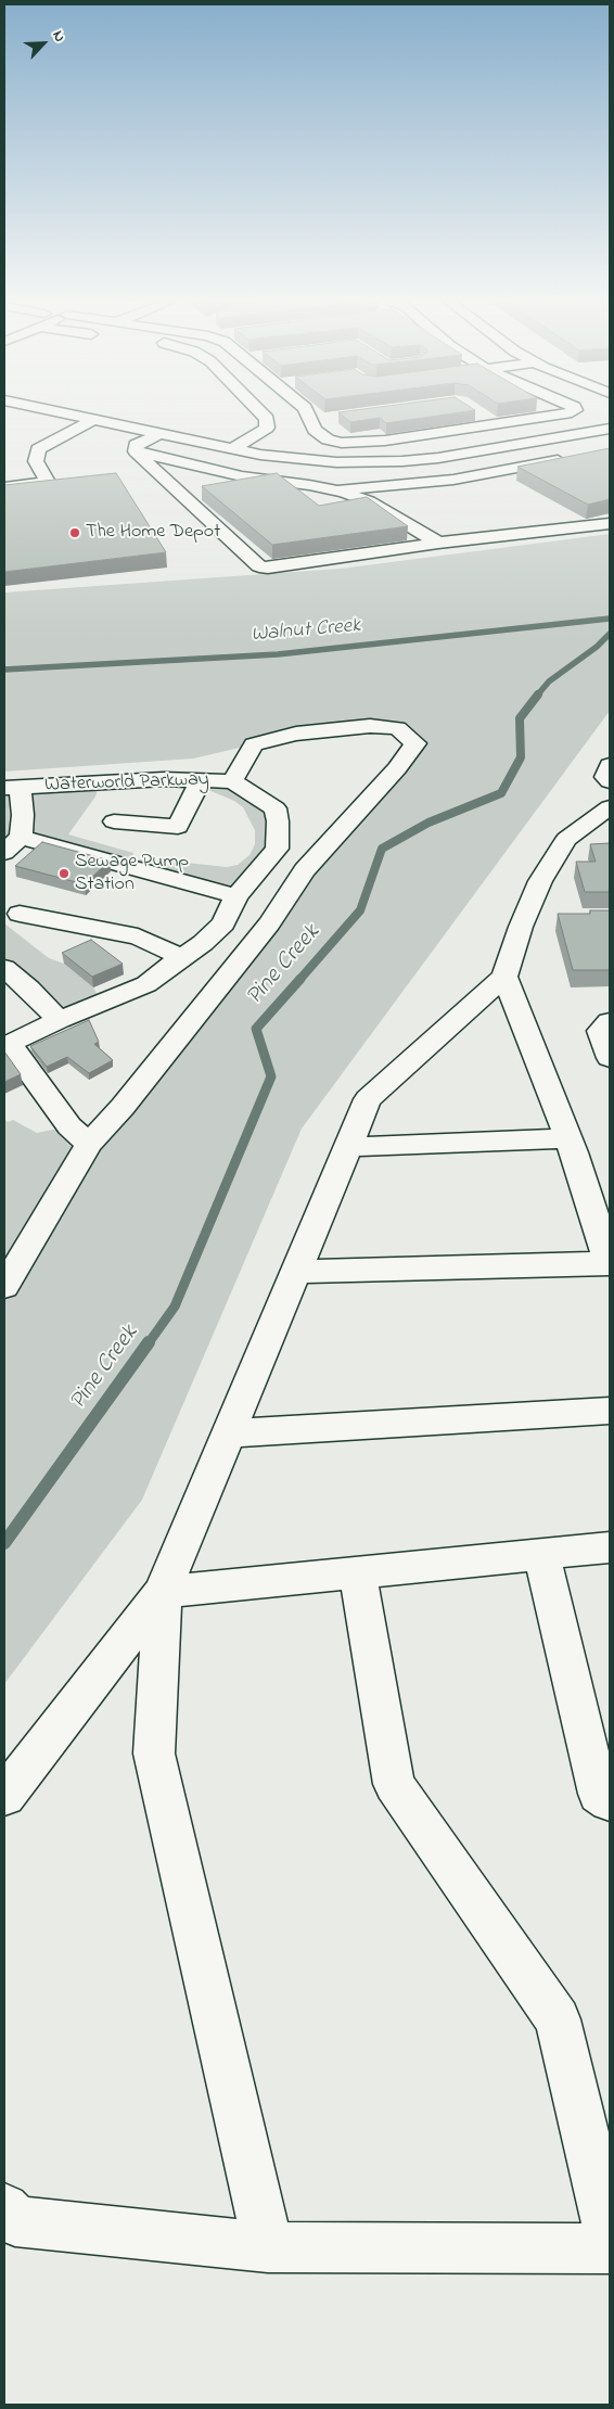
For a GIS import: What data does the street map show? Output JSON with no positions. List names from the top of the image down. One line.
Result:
{"streets":{"street":["Waterworld Parkway"]},"water":["Walnut Creek","Pine Creek"],"places":["The Home Depot","Sewage Pump Station"],"north":"top right"}
